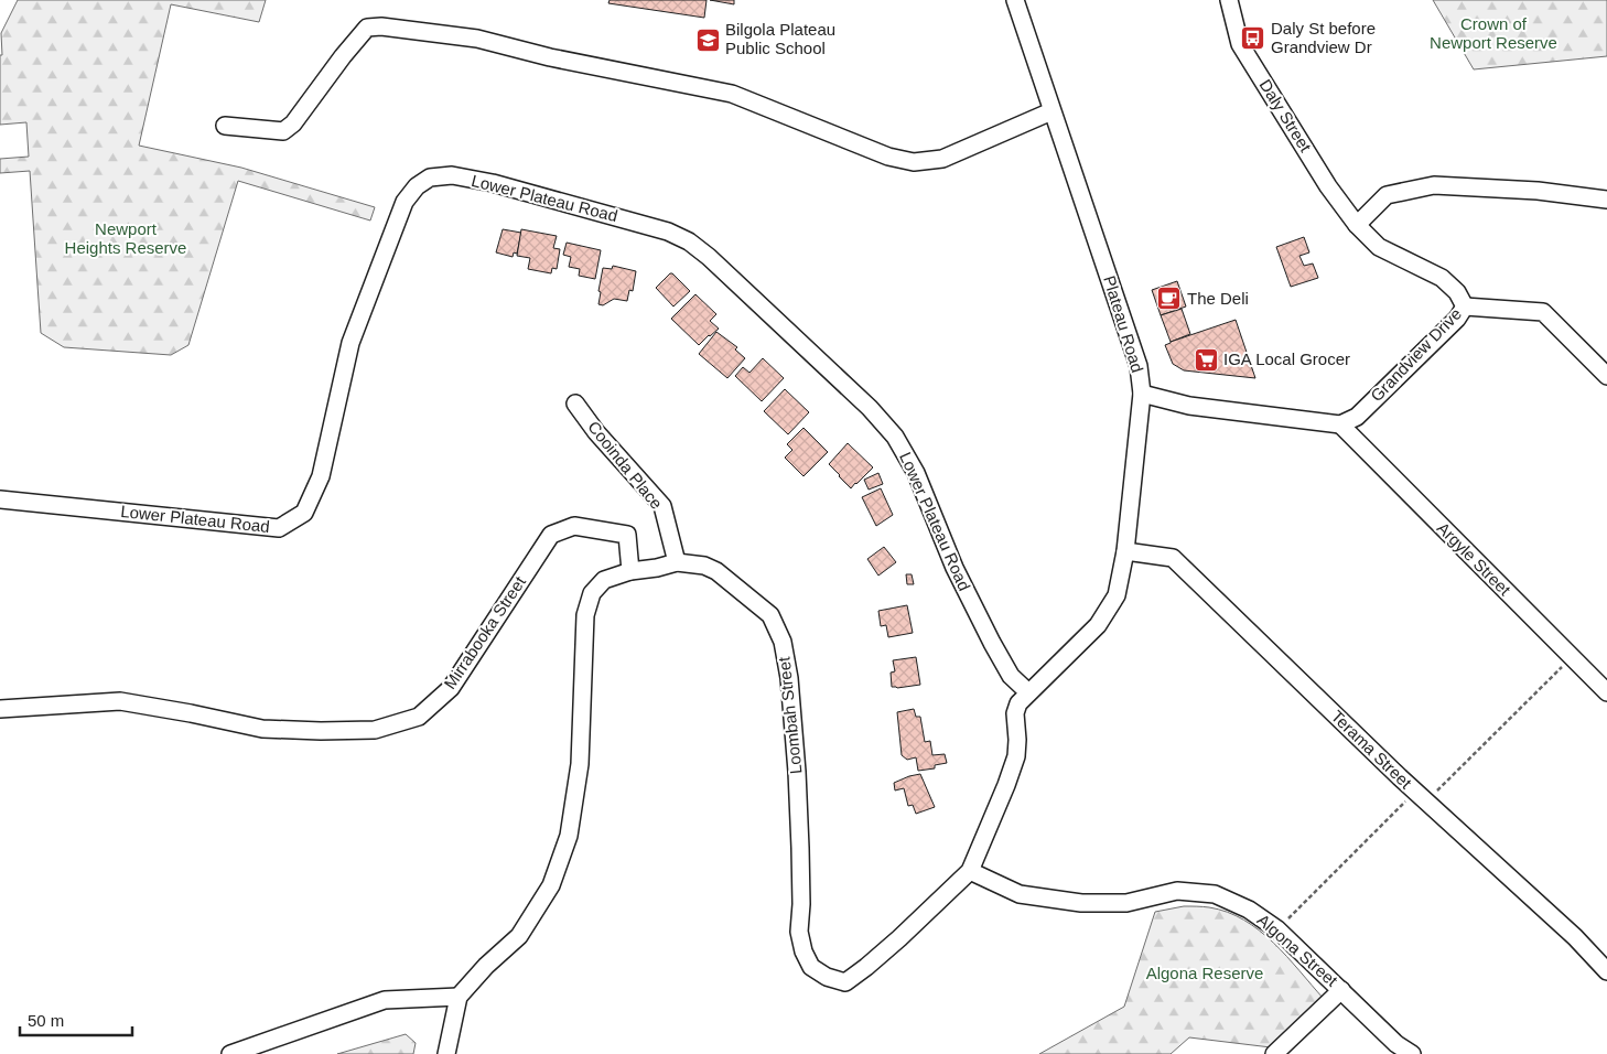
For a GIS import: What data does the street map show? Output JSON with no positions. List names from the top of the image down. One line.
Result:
{"streets":{"street":["Daly Street","Lower Plateau Road","Plateau Road","Grandview Drive","Cooinda Place","Argyle Street","Mirrabooka Street","Loombah Street","Terama Street","Algona Street"]},"crossings":[["Daly Street","Grandview Drive"],["Lower Plateau Road","Plateau Road"],["Lower Plateau Road","Loombah Street"],["Plateau Road","Loombah Street"],["Plateau Road","Terama Street"],["Grandview Drive","Argyle Street"],["Cooinda Place","Loombah Street"],["Mirrabooka Street","Loombah Street"],["Loombah Street","Algona Street"]],"parks":["Crown of Newport Reserve","Newport Heights Reserve","Algona Reserve"],"places":{"bus stop":["Daly St before Grandview Dr"],"school or university":["Bilgola Plateau Public School"],"cafe":["The Deli"],"supermarket":["IGA Local Grocer"]},"scale_bar":"50 m"}
